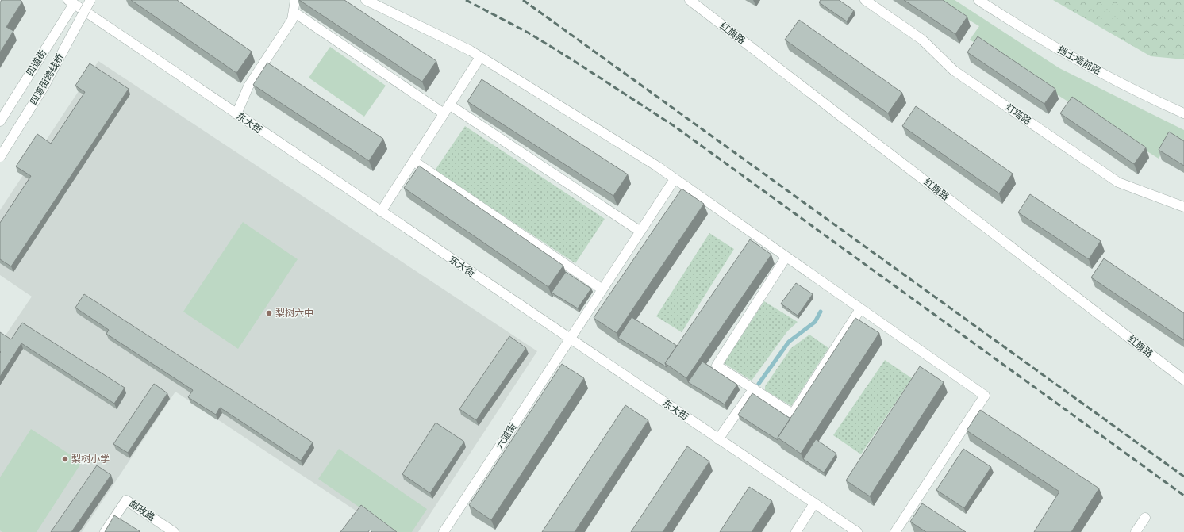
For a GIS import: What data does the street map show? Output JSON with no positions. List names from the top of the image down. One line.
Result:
{"streets":{"street":["红旗路","挡土墙前路","四道街","四道街跨线桥","灯塔路","东大街","六道街","邮政路"]},"crossings":[["四道街","东大街"],["东大街","六道街"]],"places":["梨树六中","梨树小学"]}
